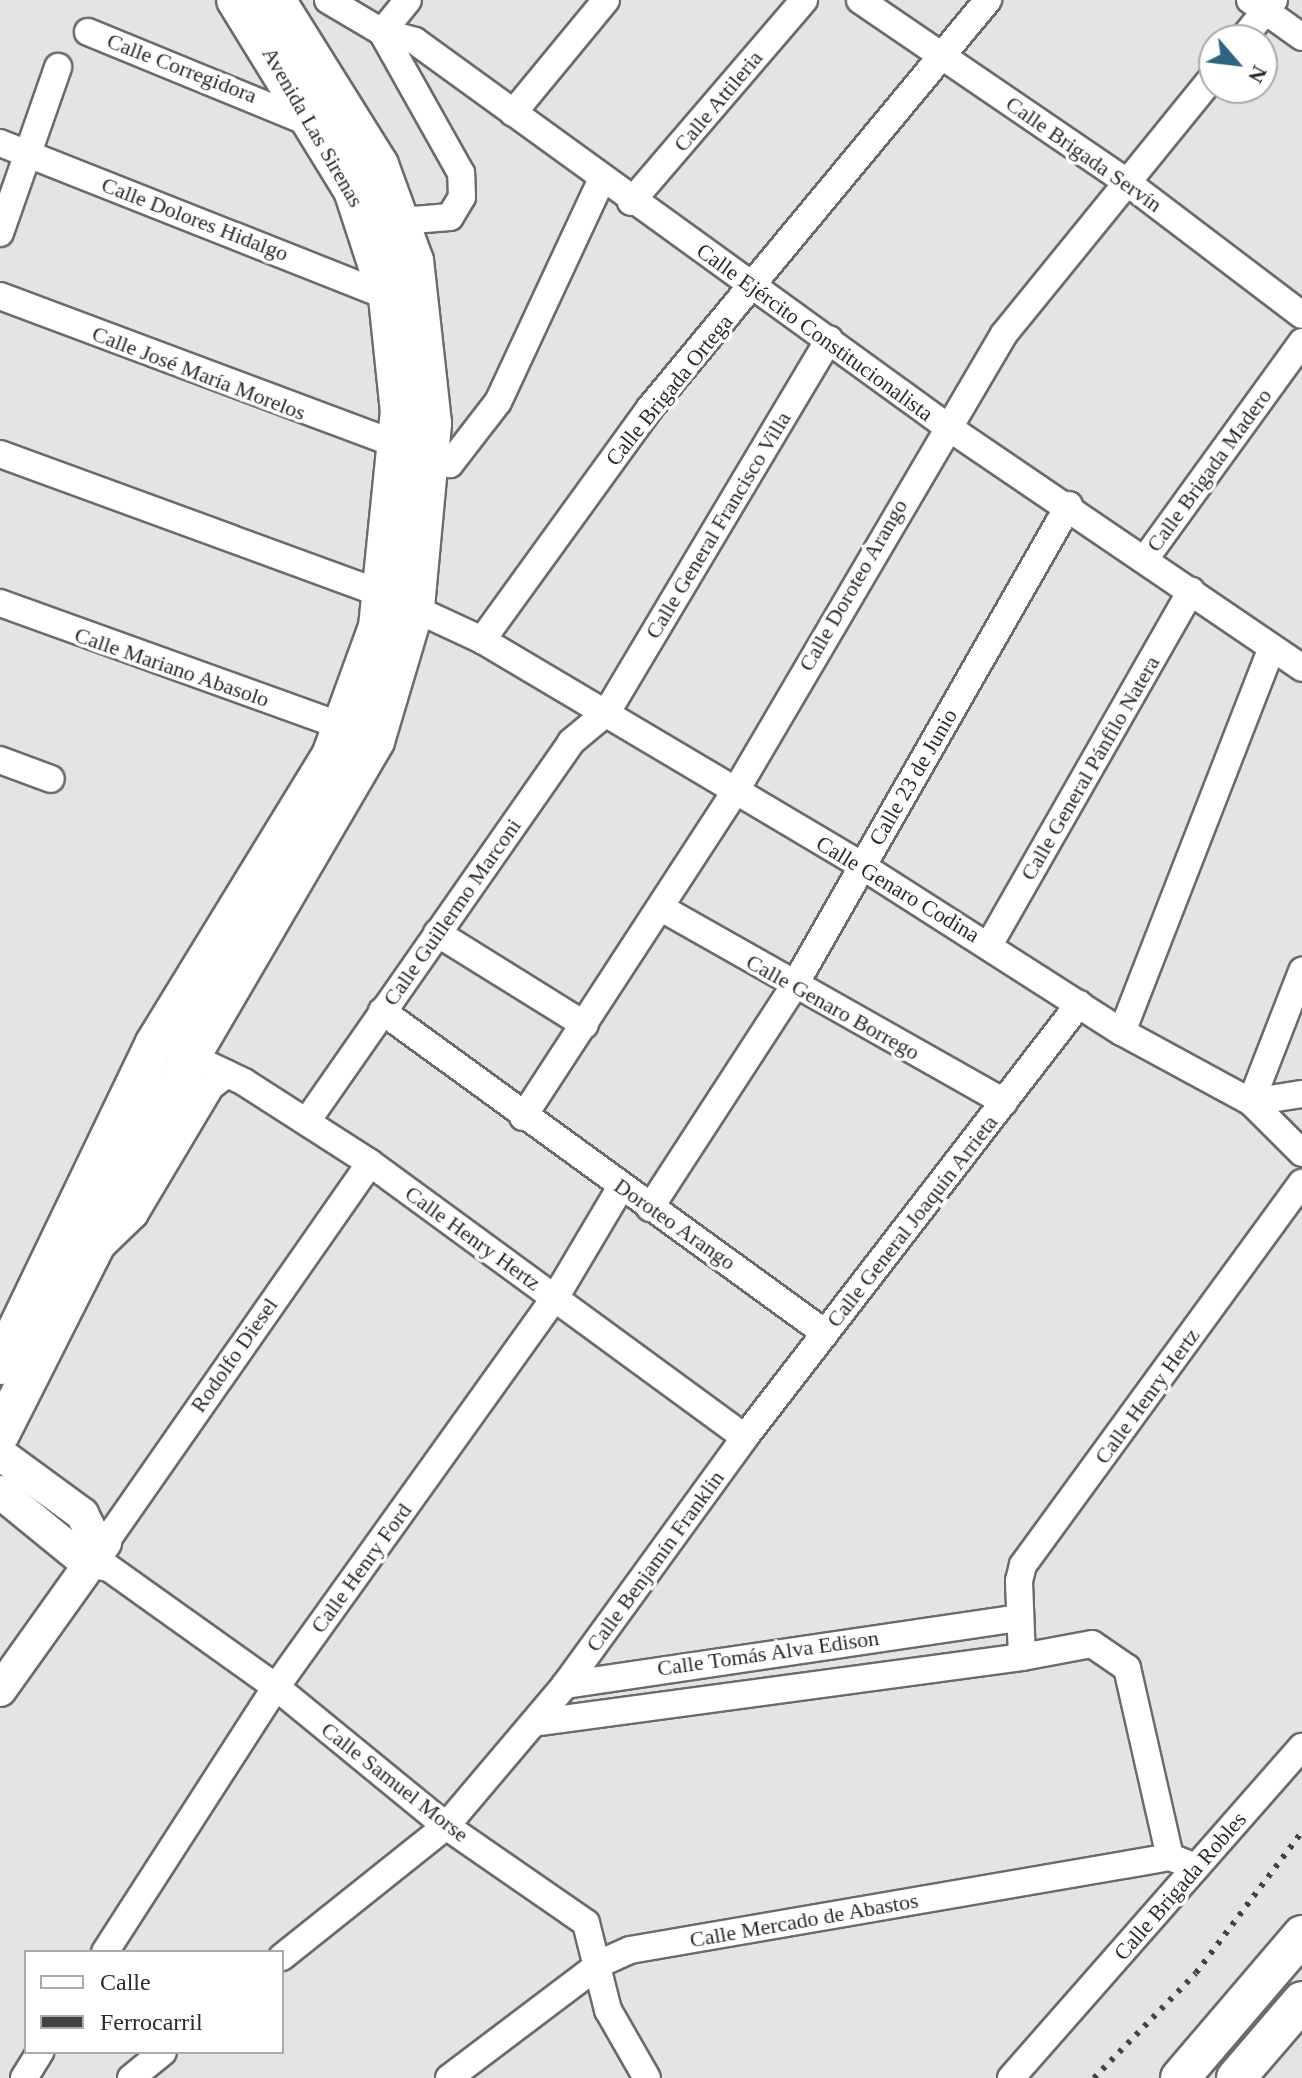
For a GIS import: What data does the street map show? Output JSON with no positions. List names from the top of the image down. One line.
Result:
{"streets":{"main road":["Avenida Las Sirenas"],"street":["Calle Corregidora","Calle Attileria","Calle Brigada Servín","Calle Dolores Hidalgo","Calle Ejército Constitucionalista","Calle José María Morelos","Calle Brigada Ortega","Calle Brigada Madero","Calle General Francisco Villa","Calle Doroteo Arango","Calle Mariano Abasolo","Calle General Pánfilo Natera","Calle 23 de Junio","Calle Genaro Codina","Calle Guillermo Marconi","Calle Genaro Borrego","Calle General Joaquín Arrieta","Doroteo Arango","Calle Henry Hertz","Rodolfo Diesel","Calle Benjamín Franklin","Calle Henry Ford","Calle Tomás Alva Edison","Calle Samuel Morse","Calle Brigada Robles","Calle Mercado de Abastos"]},"crossings":[["Calle Corregidora","Avenida Las Sirenas"],["Calle Attileria","Calle Ejército Constitucionalista"],["Avenida Las Sirenas","Calle Dolores Hidalgo"],["Avenida Las Sirenas","Calle José María Morelos"],["Calle Brigada Servín","Calle Brigada Ortega"],["Calle Brigada Servín","Calle Doroteo Arango"],["Calle Ejército Constitucionalista","Calle Brigada Ortega"],["Calle Ejército Constitucionalista","Calle Brigada Madero"],["Calle Ejército Constitucionalista","Calle General Francisco Villa"],["Calle Ejército Constitucionalista","Calle Doroteo Arango"],["Calle Ejército Constitucionalista","Calle General Pánfilo Natera"],["Calle Ejército Constitucionalista","Calle 23 de Junio"],["Calle Brigada Ortega","Calle Genaro Codina"],["Calle General Francisco Villa","Calle Genaro Codina"],["Calle General Francisco Villa","Calle Guillermo Marconi"],["Calle Doroteo Arango","Calle Genaro Codina"],["Calle Doroteo Arango","Calle Genaro Borrego"],["Calle Doroteo Arango","Doroteo Arango"],["Calle General Pánfilo Natera","Calle Genaro Codina"],["Calle 23 de Junio","Calle Genaro Codina"],["Calle 23 de Junio","Calle Genaro Borrego"],["Calle 23 de Junio","Doroteo Arango"],["Calle Genaro Codina","Calle Guillermo Marconi"],["Calle Genaro Codina","Calle General Joaquín Arrieta"],["Calle Guillermo Marconi","Doroteo Arango"],["Calle Guillermo Marconi","Calle Henry Hertz"],["Calle Genaro Borrego","Calle General Joaquín Arrieta"],["Calle General Joaquín Arrieta","Doroteo Arango"],["Calle General Joaquín Arrieta","Calle Henry Hertz"],["Calle General Joaquín Arrieta","Calle Benjamín Franklin"],["Doroteo Arango","Calle Henry Ford"],["Calle Henry Hertz","Rodolfo Diesel"],["Calle Henry Hertz","Calle Benjamín Franklin"],["Calle Henry Hertz","Calle Henry Ford"],["Calle Henry Hertz","Calle Tomás Alva Edison"],["Rodolfo Diesel","Calle Samuel Morse"],["Calle Benjamín Franklin","Calle Tomás Alva Edison"],["Calle Henry Ford","Calle Samuel Morse"],["Calle Tomás Alva Edison","Calle Mercado de Abastos"],["Calle Samuel Morse","Calle Mercado de Abastos"]],"legend":["Calle","Ferrocarril"],"north":"bottom right"}
